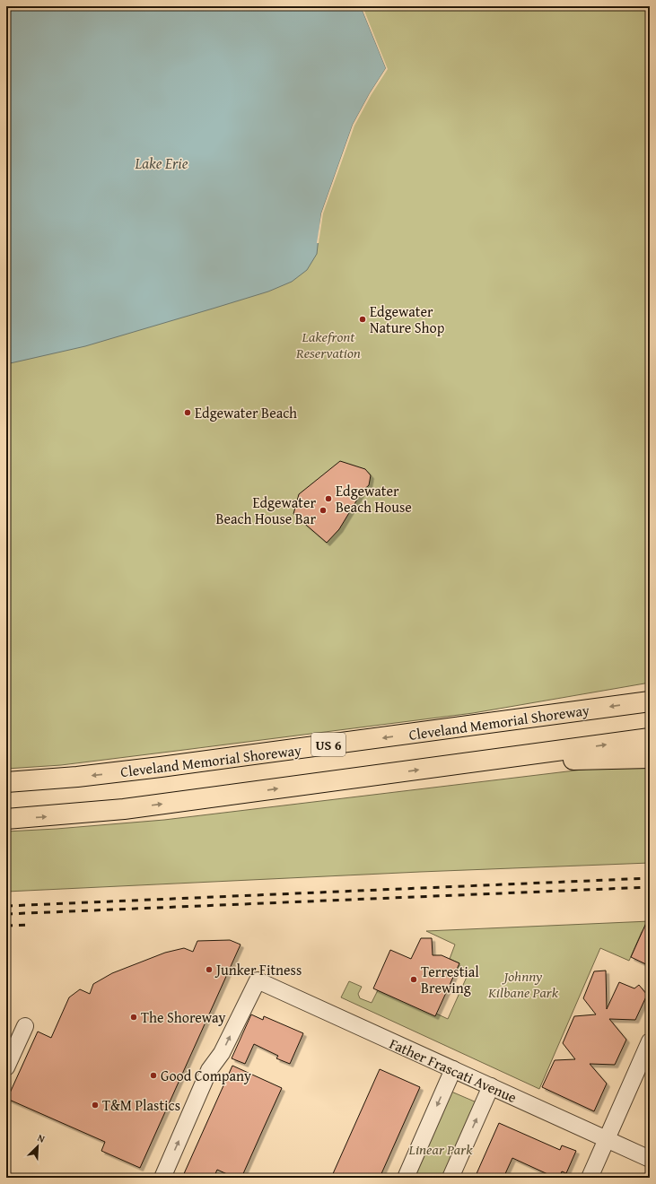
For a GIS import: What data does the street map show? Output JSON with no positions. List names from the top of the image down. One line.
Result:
{"streets":{"highway":["Cleveland Memorial Shoreway","US 6"],"street":["Father Frascati Avenue"]},"water":["Lake Erie"],"parks":["Lakefront Reservation","Johnny Kilbane Park","Linear Park"],"places":["Edgewater Nature Shop","Edgewater Beach","Edgewater Beach House","Edgewater Beach House Bar","Junker Fitness","Terrestial Brewing","The Shoreway","Good Company","T&M Plastics"],"north":"top right"}
